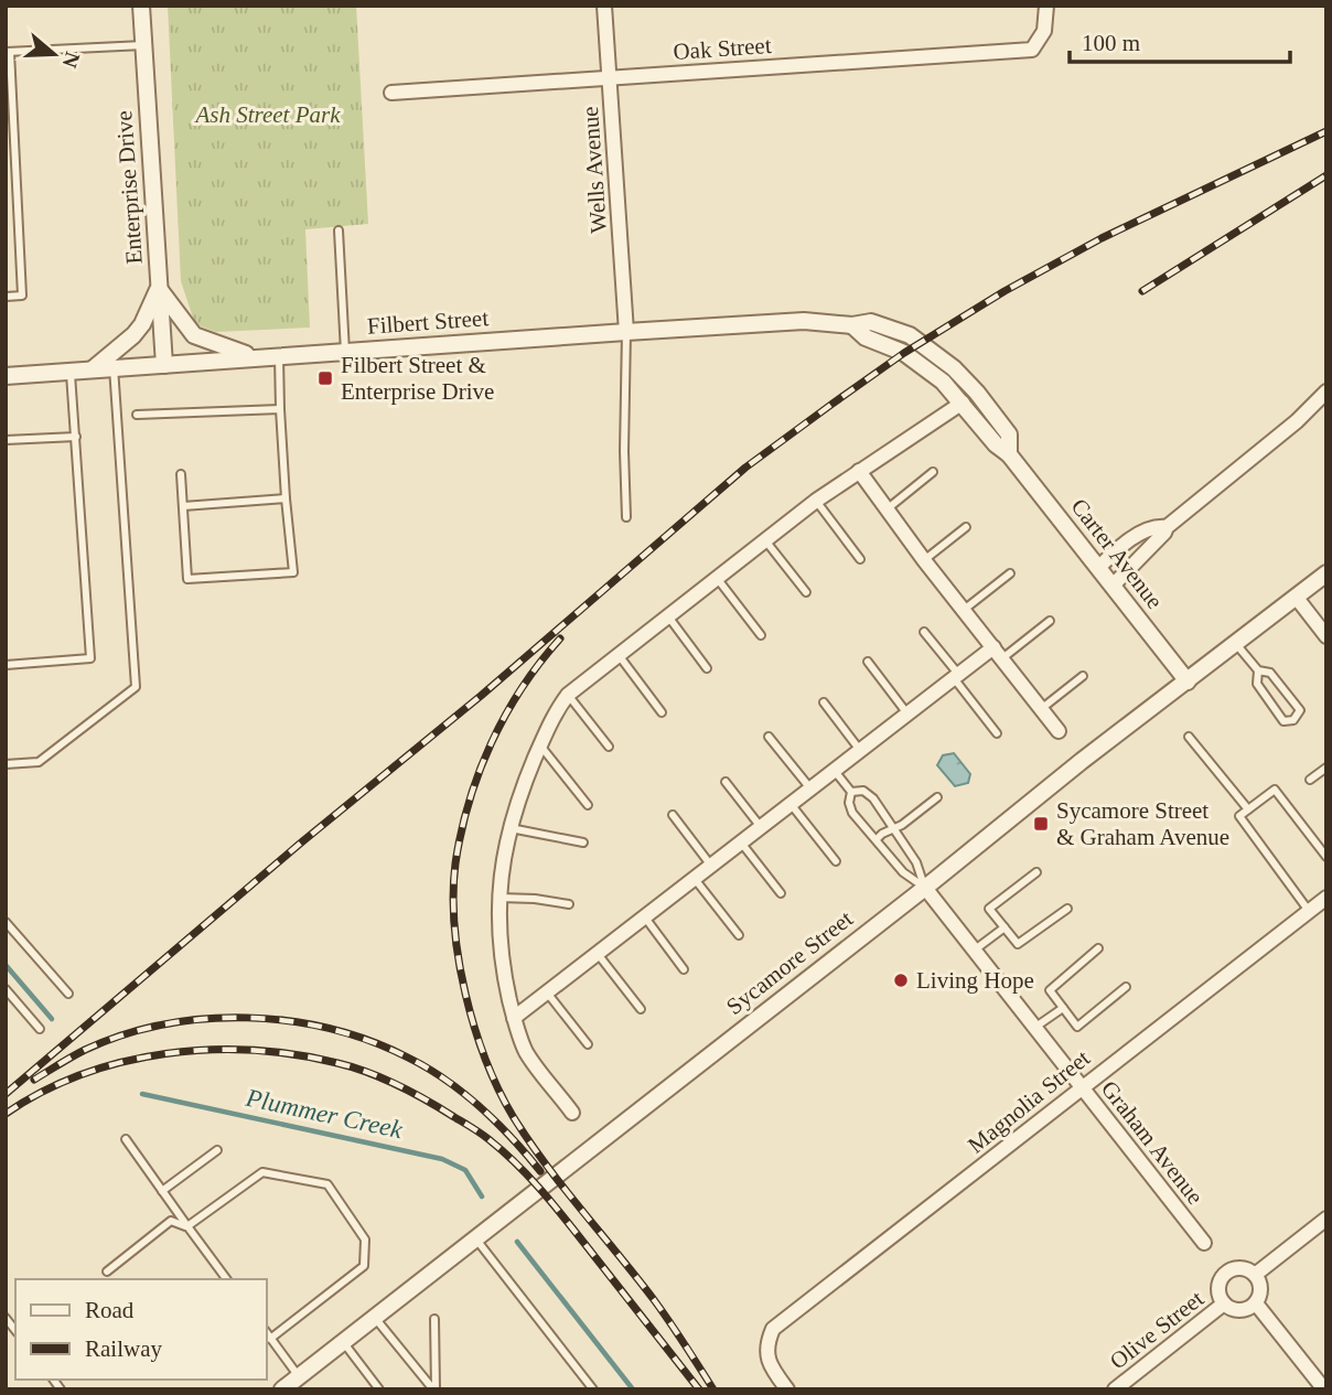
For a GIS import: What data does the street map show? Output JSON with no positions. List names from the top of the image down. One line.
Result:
{"streets":{"street":["Oak Street","Wells Avenue","Enterprise Drive","Filbert Street","Carter Avenue","Sycamore Street","Magnolia Street","Graham Avenue","Olive Street"]},"crossings":[["Oak Street","Wells Avenue"],["Wells Avenue","Filbert Street"],["Enterprise Drive","Filbert Street"],["Filbert Street","Carter Avenue"],["Carter Avenue","Sycamore Street"],["Sycamore Street","Graham Avenue"],["Magnolia Street","Graham Avenue"]],"water":["Plummer Creek"],"parks":["Ash Street Park"],"places":{"transit":["Filbert Street & Enterprise Drive","Sycamore Street & Graham Avenue"],"other":["Living Hope"]},"legend":["Road","Railway"],"scale_bar":"100 m","north":"right"}
